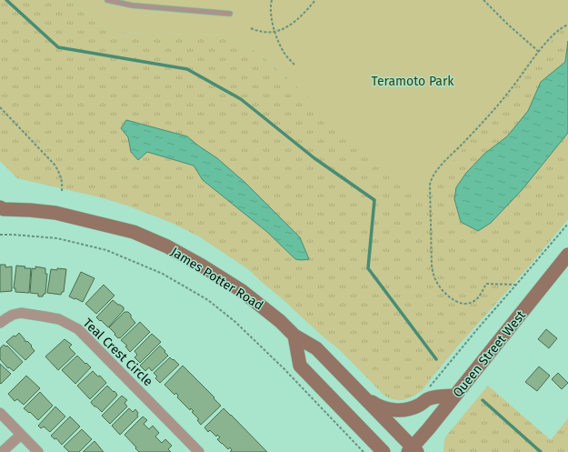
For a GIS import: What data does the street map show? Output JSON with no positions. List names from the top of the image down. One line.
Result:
{"streets":{"main road":["James Potter Road","Queen Street West"],"street":["Teal Crest Circle"]},"crossings":[["James Potter Road","Queen Street West"]],"parks":["Teramoto Park"]}
